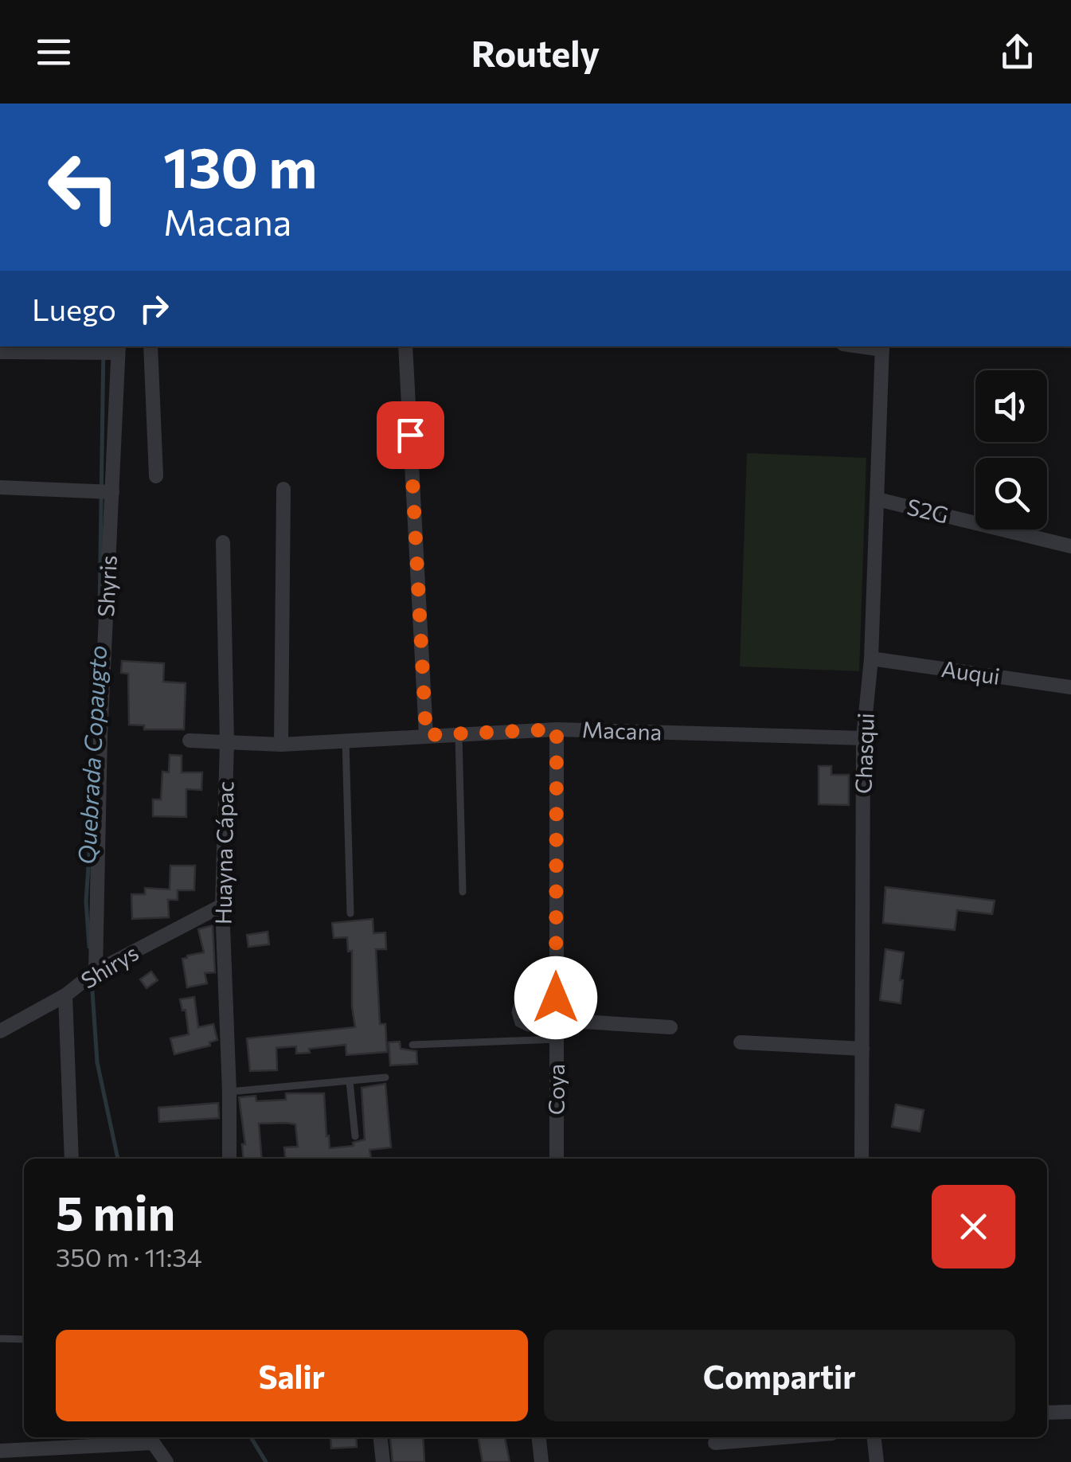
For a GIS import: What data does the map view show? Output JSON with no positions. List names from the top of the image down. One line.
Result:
{"streets":{"street":["S2G","Shyris","Auqui","Macana","Chasqui","Huayna Cápac","Shirys","Coya"]},"crossings":[["S2G","Chasqui"],["Shyris","Shirys"],["Auqui","Chasqui"],["Macana","Chasqui"],["Macana","Huayna Cápac"],["Macana","Coya"],["Huayna Cápac","Shirys"]],"water":["Quebrada Copaugto"],"page":{"header":"Routely","turn":["130 m","Macana"],"then":"Luego","heading":["5 min","350 m · 11:34"],"buttons":["Salir","Compartir"]}}
